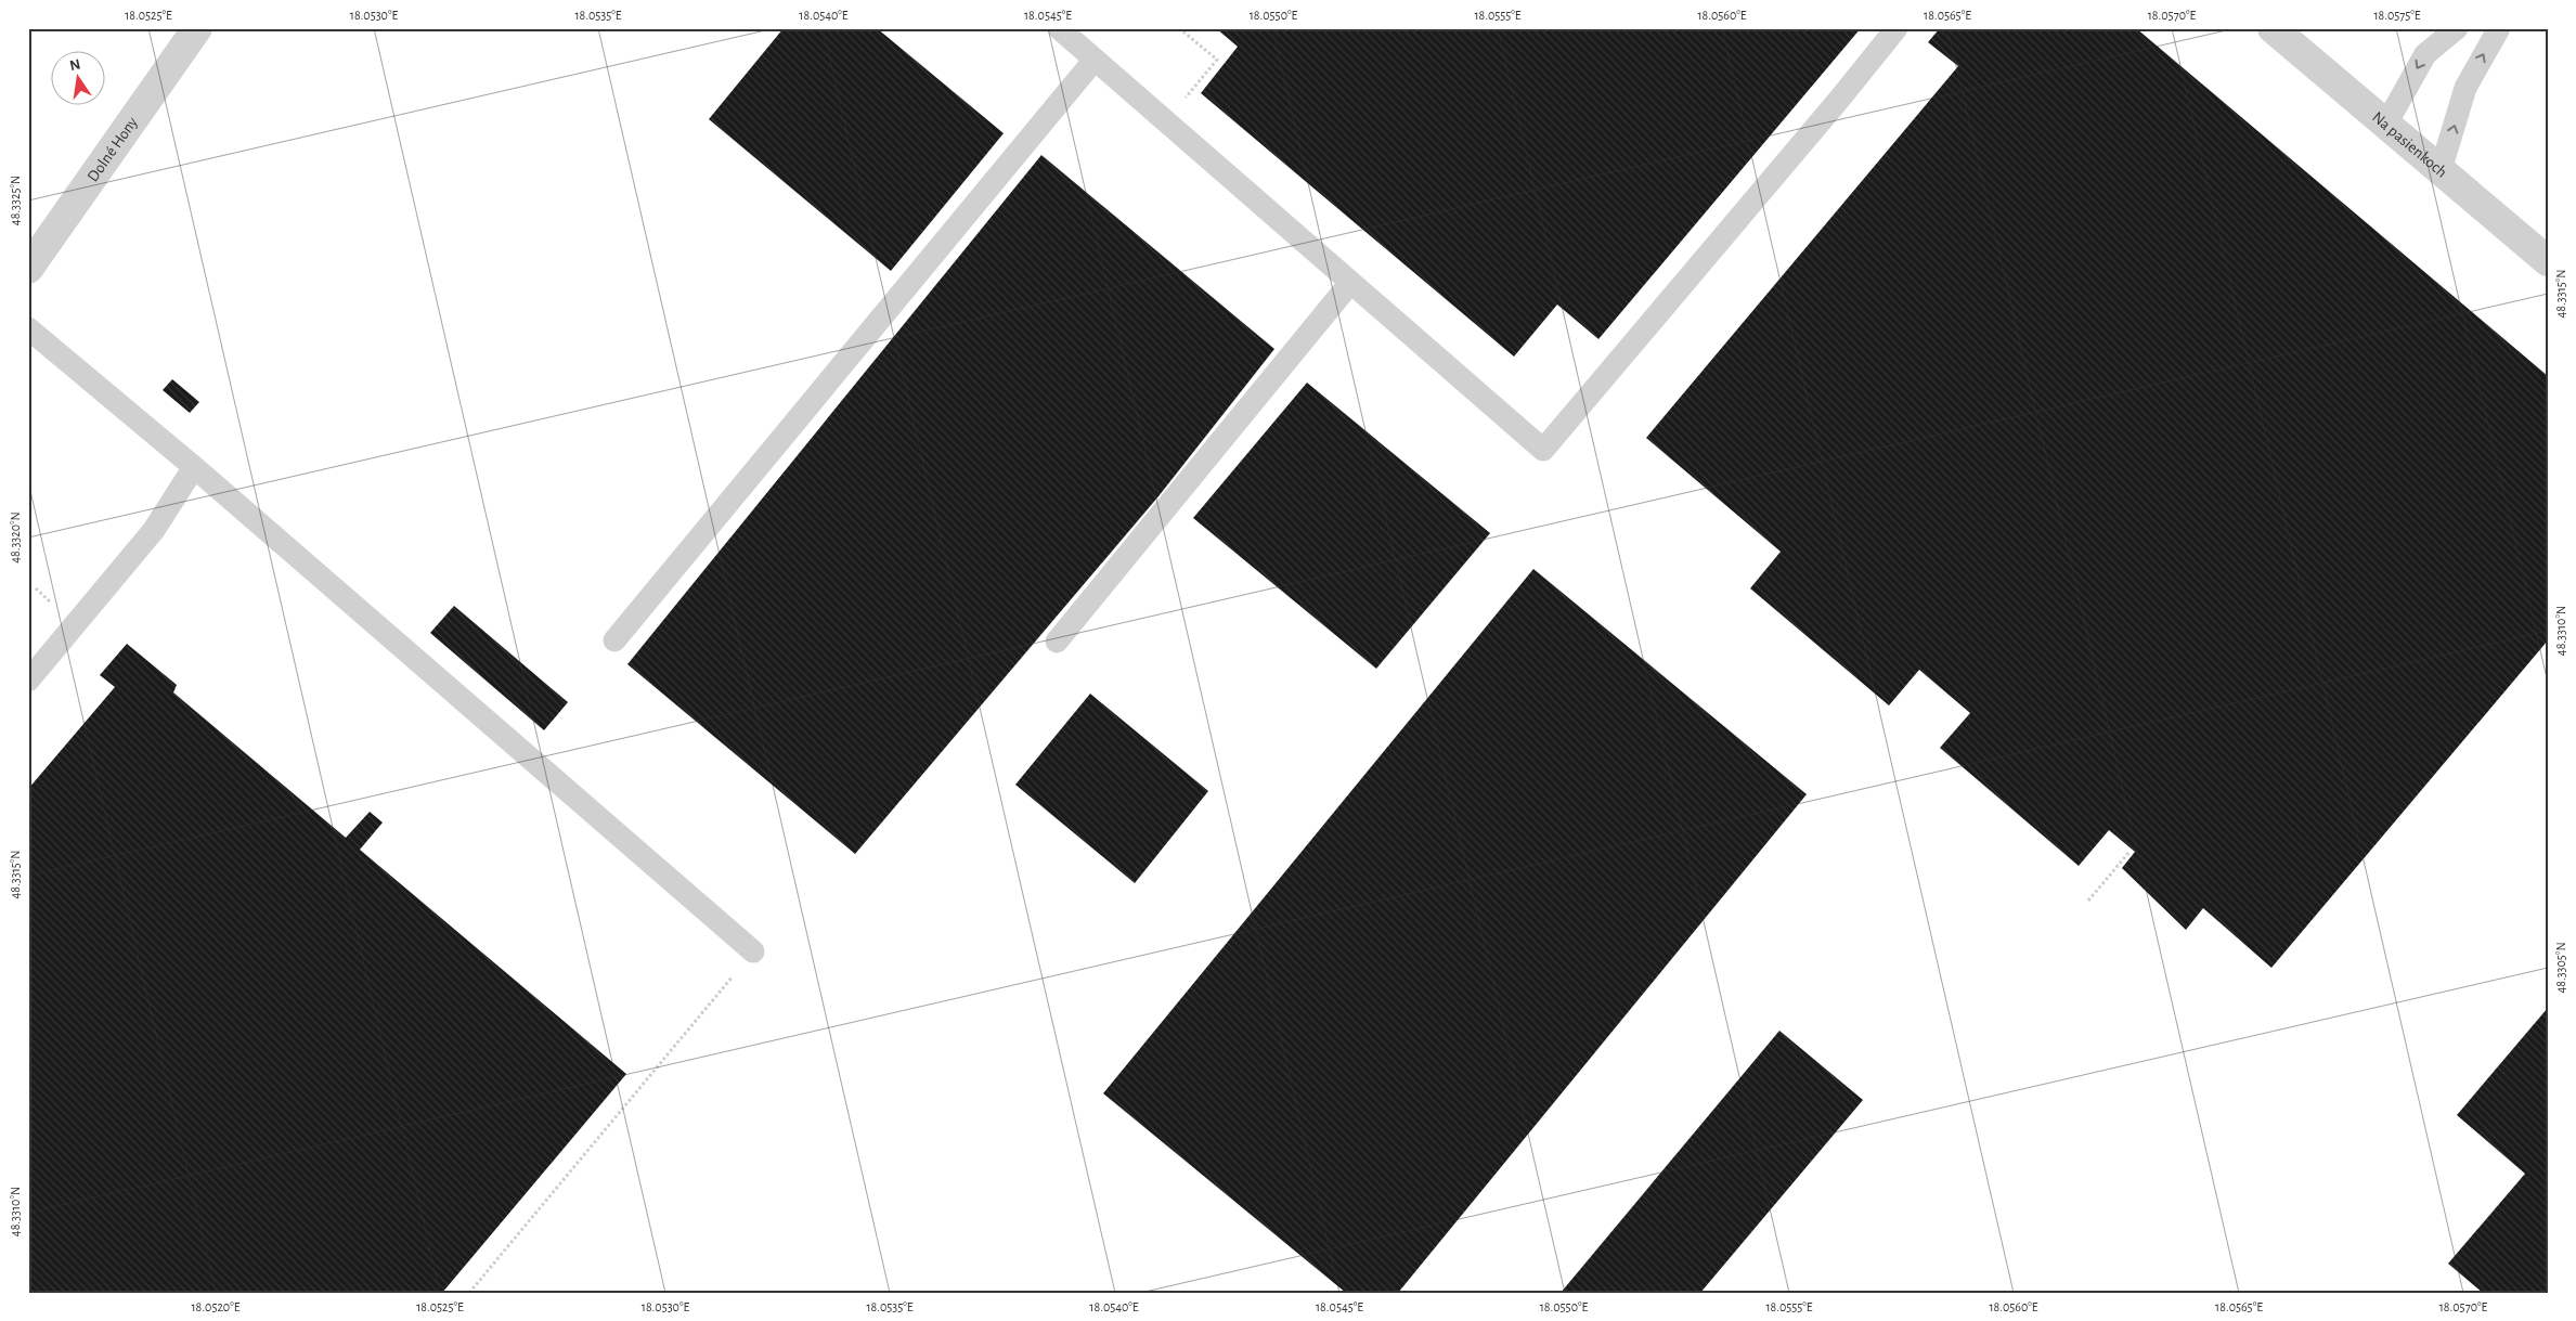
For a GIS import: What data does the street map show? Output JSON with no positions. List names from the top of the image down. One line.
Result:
{"streets":{"street":["Na pasienkoch","Dolné Hony"]},"north":"top","coordinates":["18.0525°E","18.0530°E","18.0535°E","18.0540°E","18.0545°E","18.0550°E","18.0555°E","18.0560°E","18.0565°E","18.0570°E","18.0575°E","48.3325°N","48.3315°N","48.3320°N","48.3310°N","48.3305°N","18.0520°E"]}
